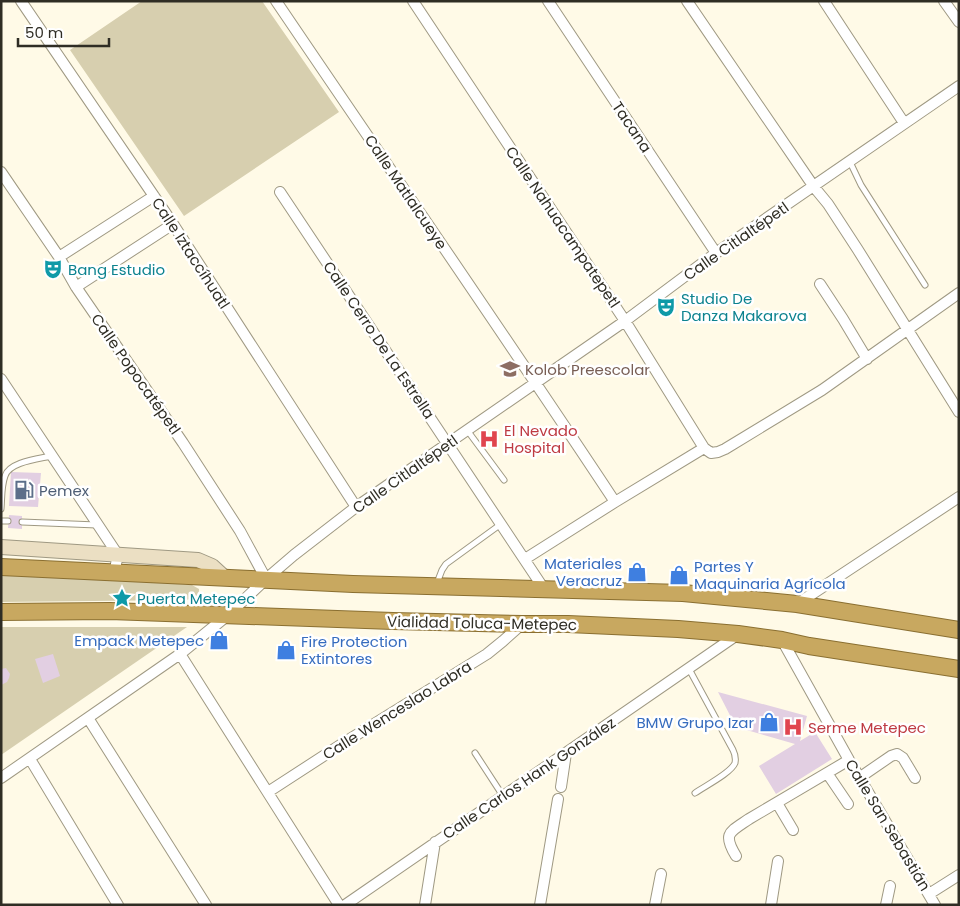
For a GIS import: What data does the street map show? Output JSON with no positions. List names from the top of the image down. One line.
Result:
{"streets":{"highway":["Vialidad Toluca-Metepec"],"street":["Tacana","Calle Matlalcueye","Calle Nahuacampatepetl","Calle Citlaltépetl","Calle Iztaccíhuatl","Calle Cerro De La Estrella","Calle Popocatépetl","Calle Wenceslao Labra","Calle Carlos Hank González","Calle San Sebastián"]},"crossings":[["Tacana","Calle Citlaltépetl"],["Calle Matlalcueye","Calle Citlaltépetl"],["Calle Nahuacampatepetl","Calle Citlaltépetl"],["Calle Citlaltépetl","Calle Iztaccíhuatl"],["Calle Citlaltépetl","Calle Cerro De La Estrella"],["Calle Citlaltépetl","Calle Popocatépetl"],["Calle Citlaltépetl","Vialidad Toluca-Metepec"],["Vialidad Toluca-Metepec","Calle Wenceslao Labra"],["Vialidad Toluca-Metepec","Calle Carlos Hank González"],["Vialidad Toluca-Metepec","Calle San Sebastián"]],"places":{"theatre":["Bang Estudio","Studio De Danza Makarova"],"school or university":["Kolob Preescolar"],"hospital":["El Nevado Hospital","Serme Metepec"],"fuel station":["Pemex"],"shop":["Materiales Veracruz","Partes Y Maquinaria Agrícola","Empack Metepec","Fire Protection Extintores","BMW Grupo Izar"],"place":["Puerta Metepec"]},"scale_bar":"50 m"}
